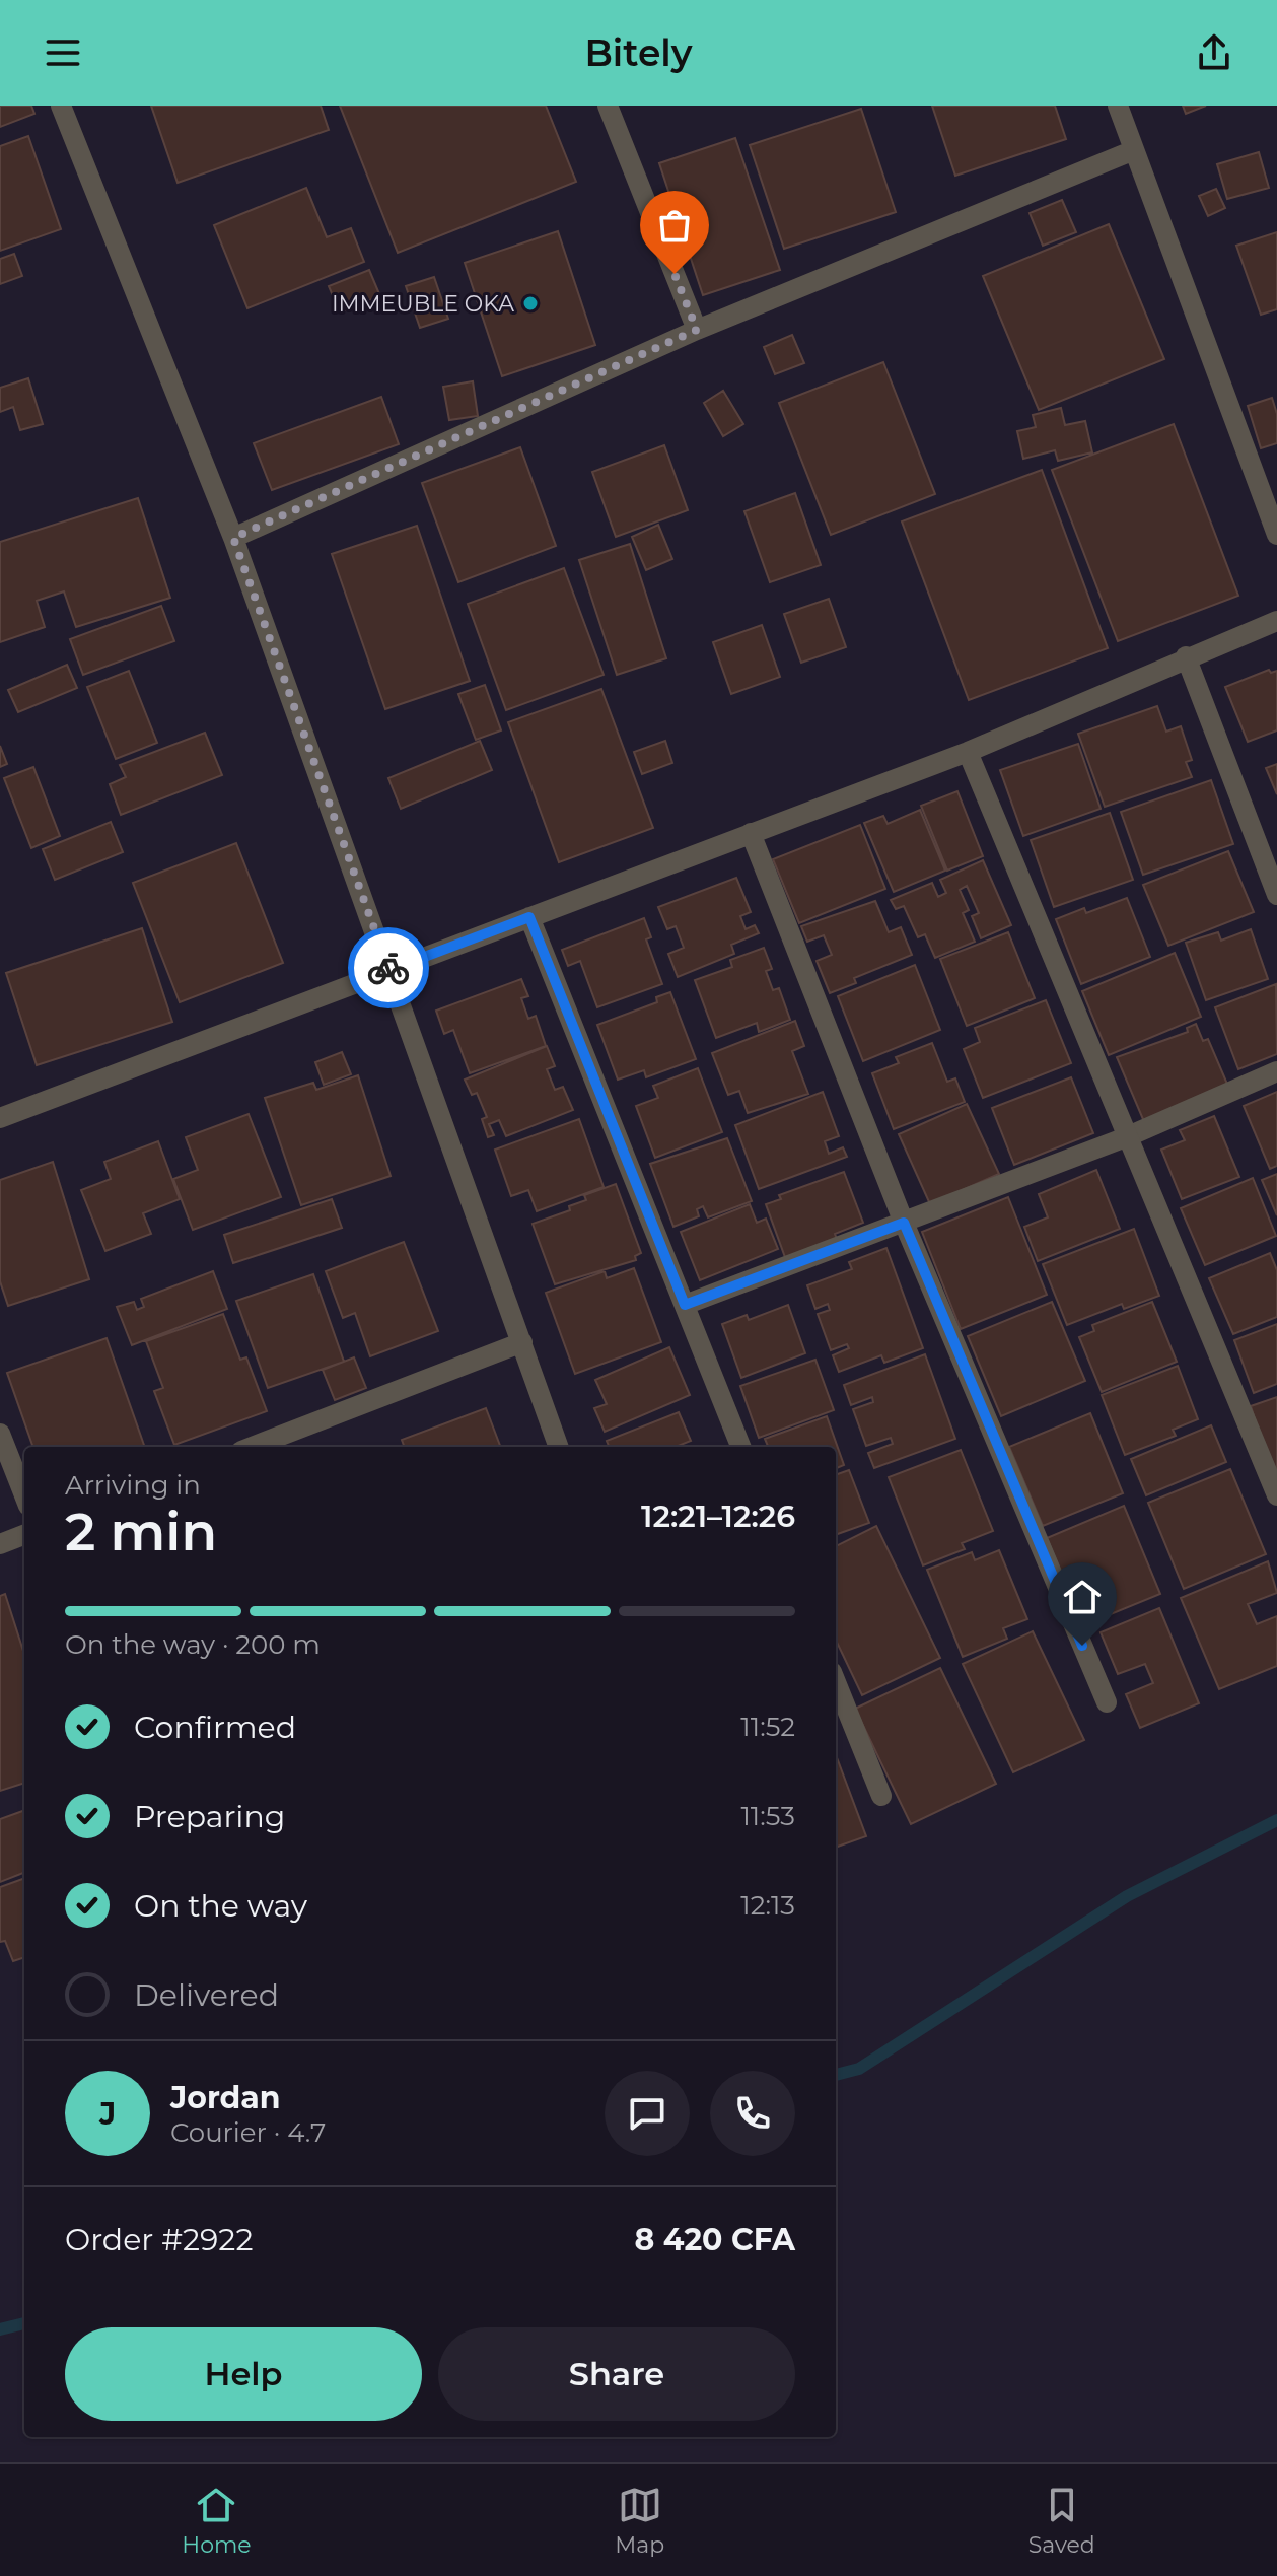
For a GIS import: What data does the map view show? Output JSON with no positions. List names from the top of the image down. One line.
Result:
{"places":["IMMEUBLE OKA"],"page":{"header":"Bitely","heading":["2 min","Arriving in","12:21–12:26"],"panel":["Jordan","Courier · 4.7","Order #2922","8 420 CFA"],"bar":"On the way · 200 m","list":[["Confirmed","11:52"],["Preparing","11:53"],["On the way","12:13"],"Delivered"],"round":"J","buttons":["Help","Share"],"tabs":["Home","Map","Saved"]}}
